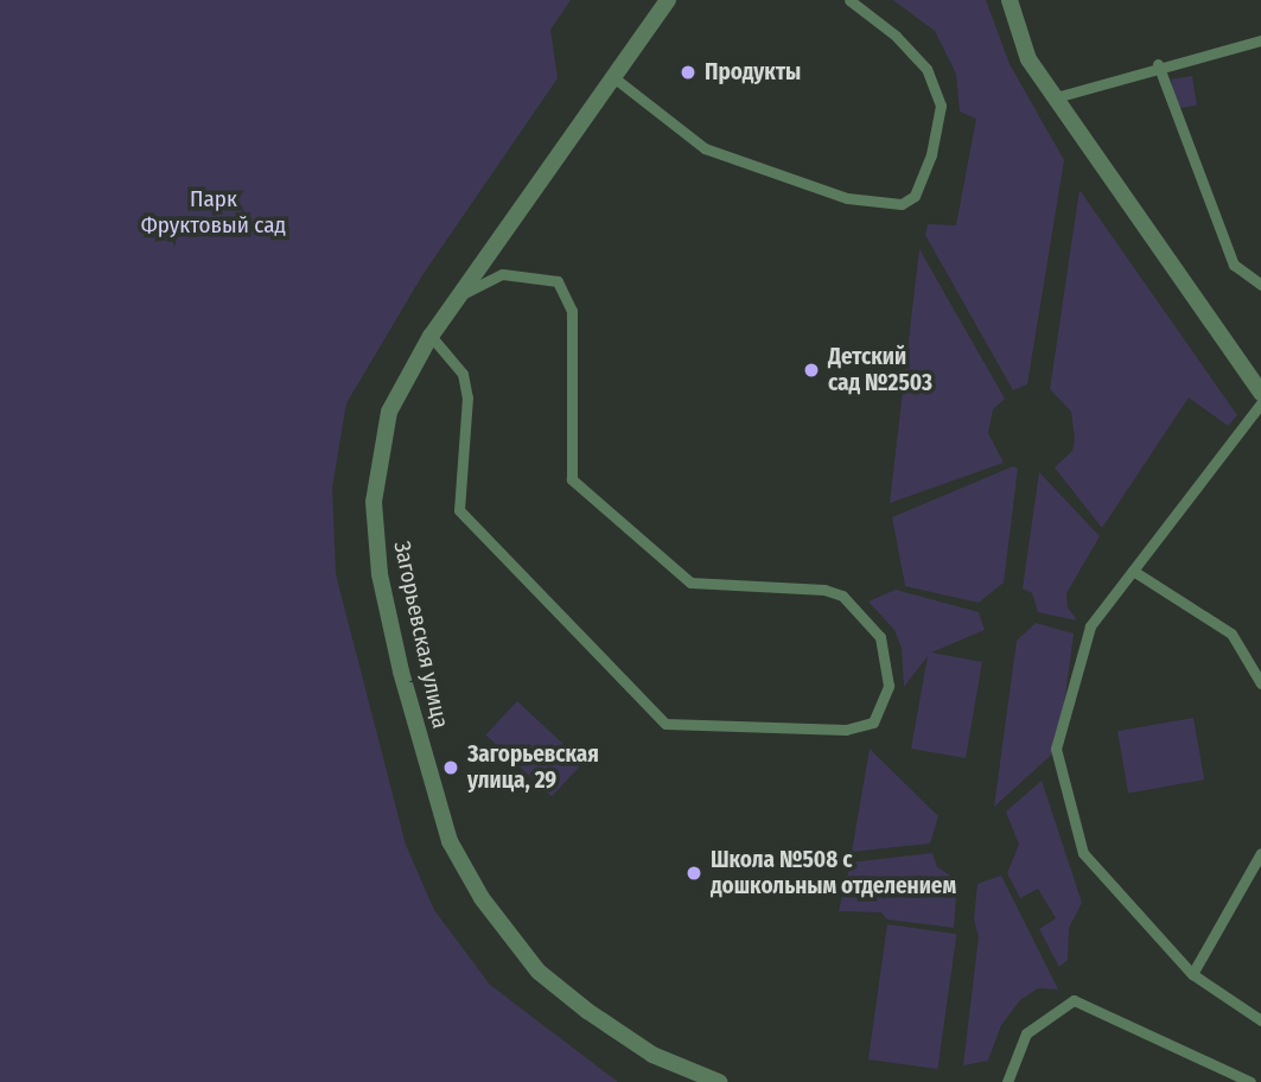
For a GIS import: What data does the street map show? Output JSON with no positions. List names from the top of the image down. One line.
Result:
{"streets":{"street":["Загорьевская улица"]},"parks":["Парк Фруктовый сад"],"places":["Продукты","Детский сад №2503","Загорьевская улица, 29","Школа №508 с дошкольным отделением"]}
